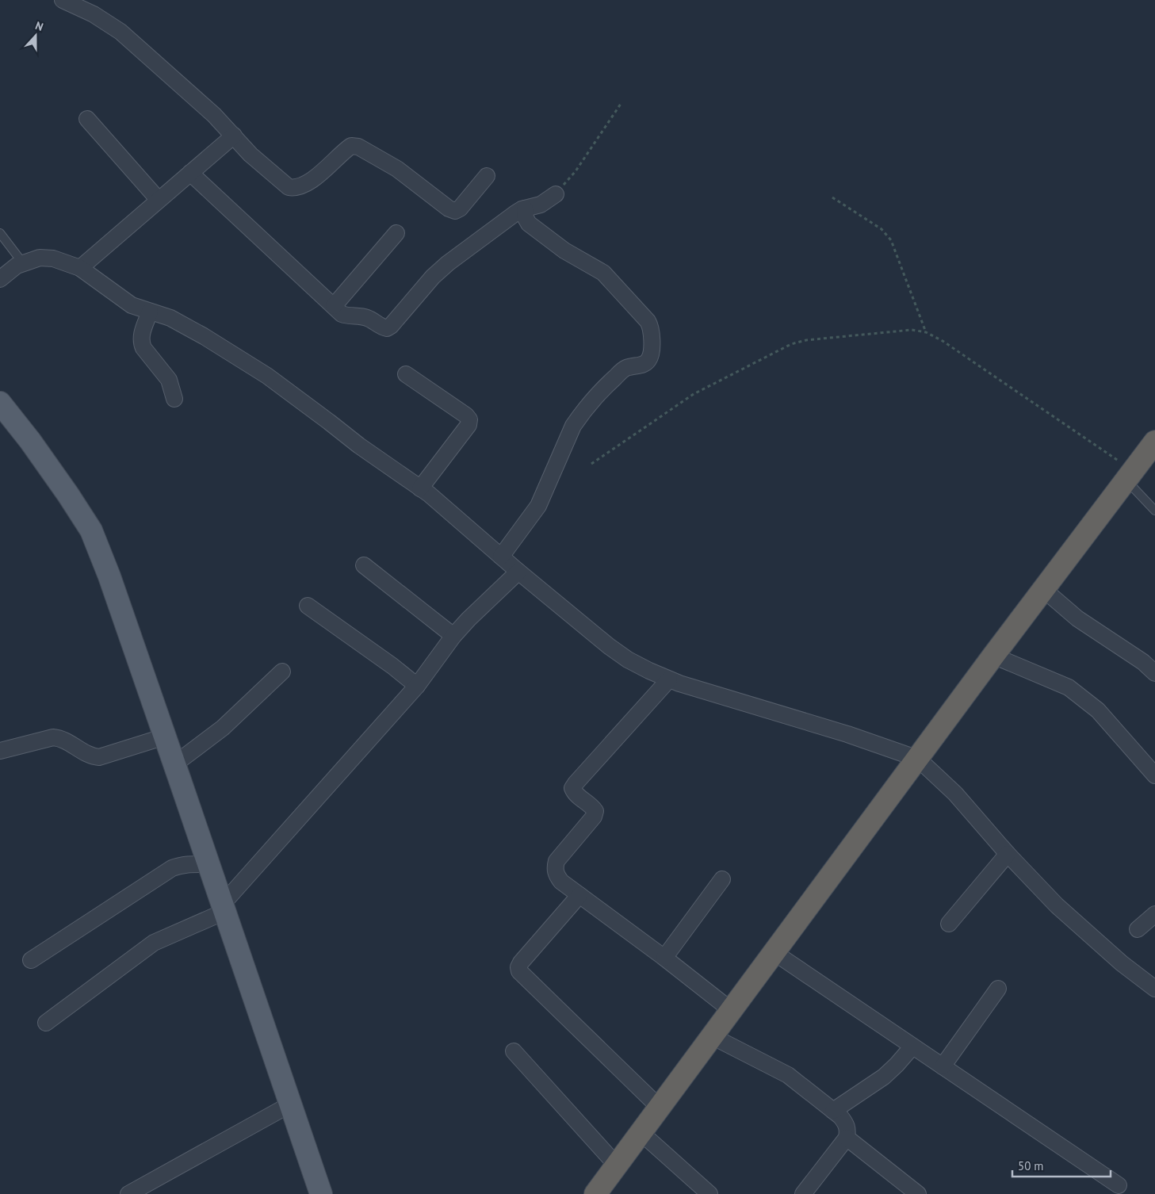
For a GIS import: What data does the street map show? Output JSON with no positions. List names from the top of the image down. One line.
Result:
{"scale_bar":"50 m","north":"top"}
